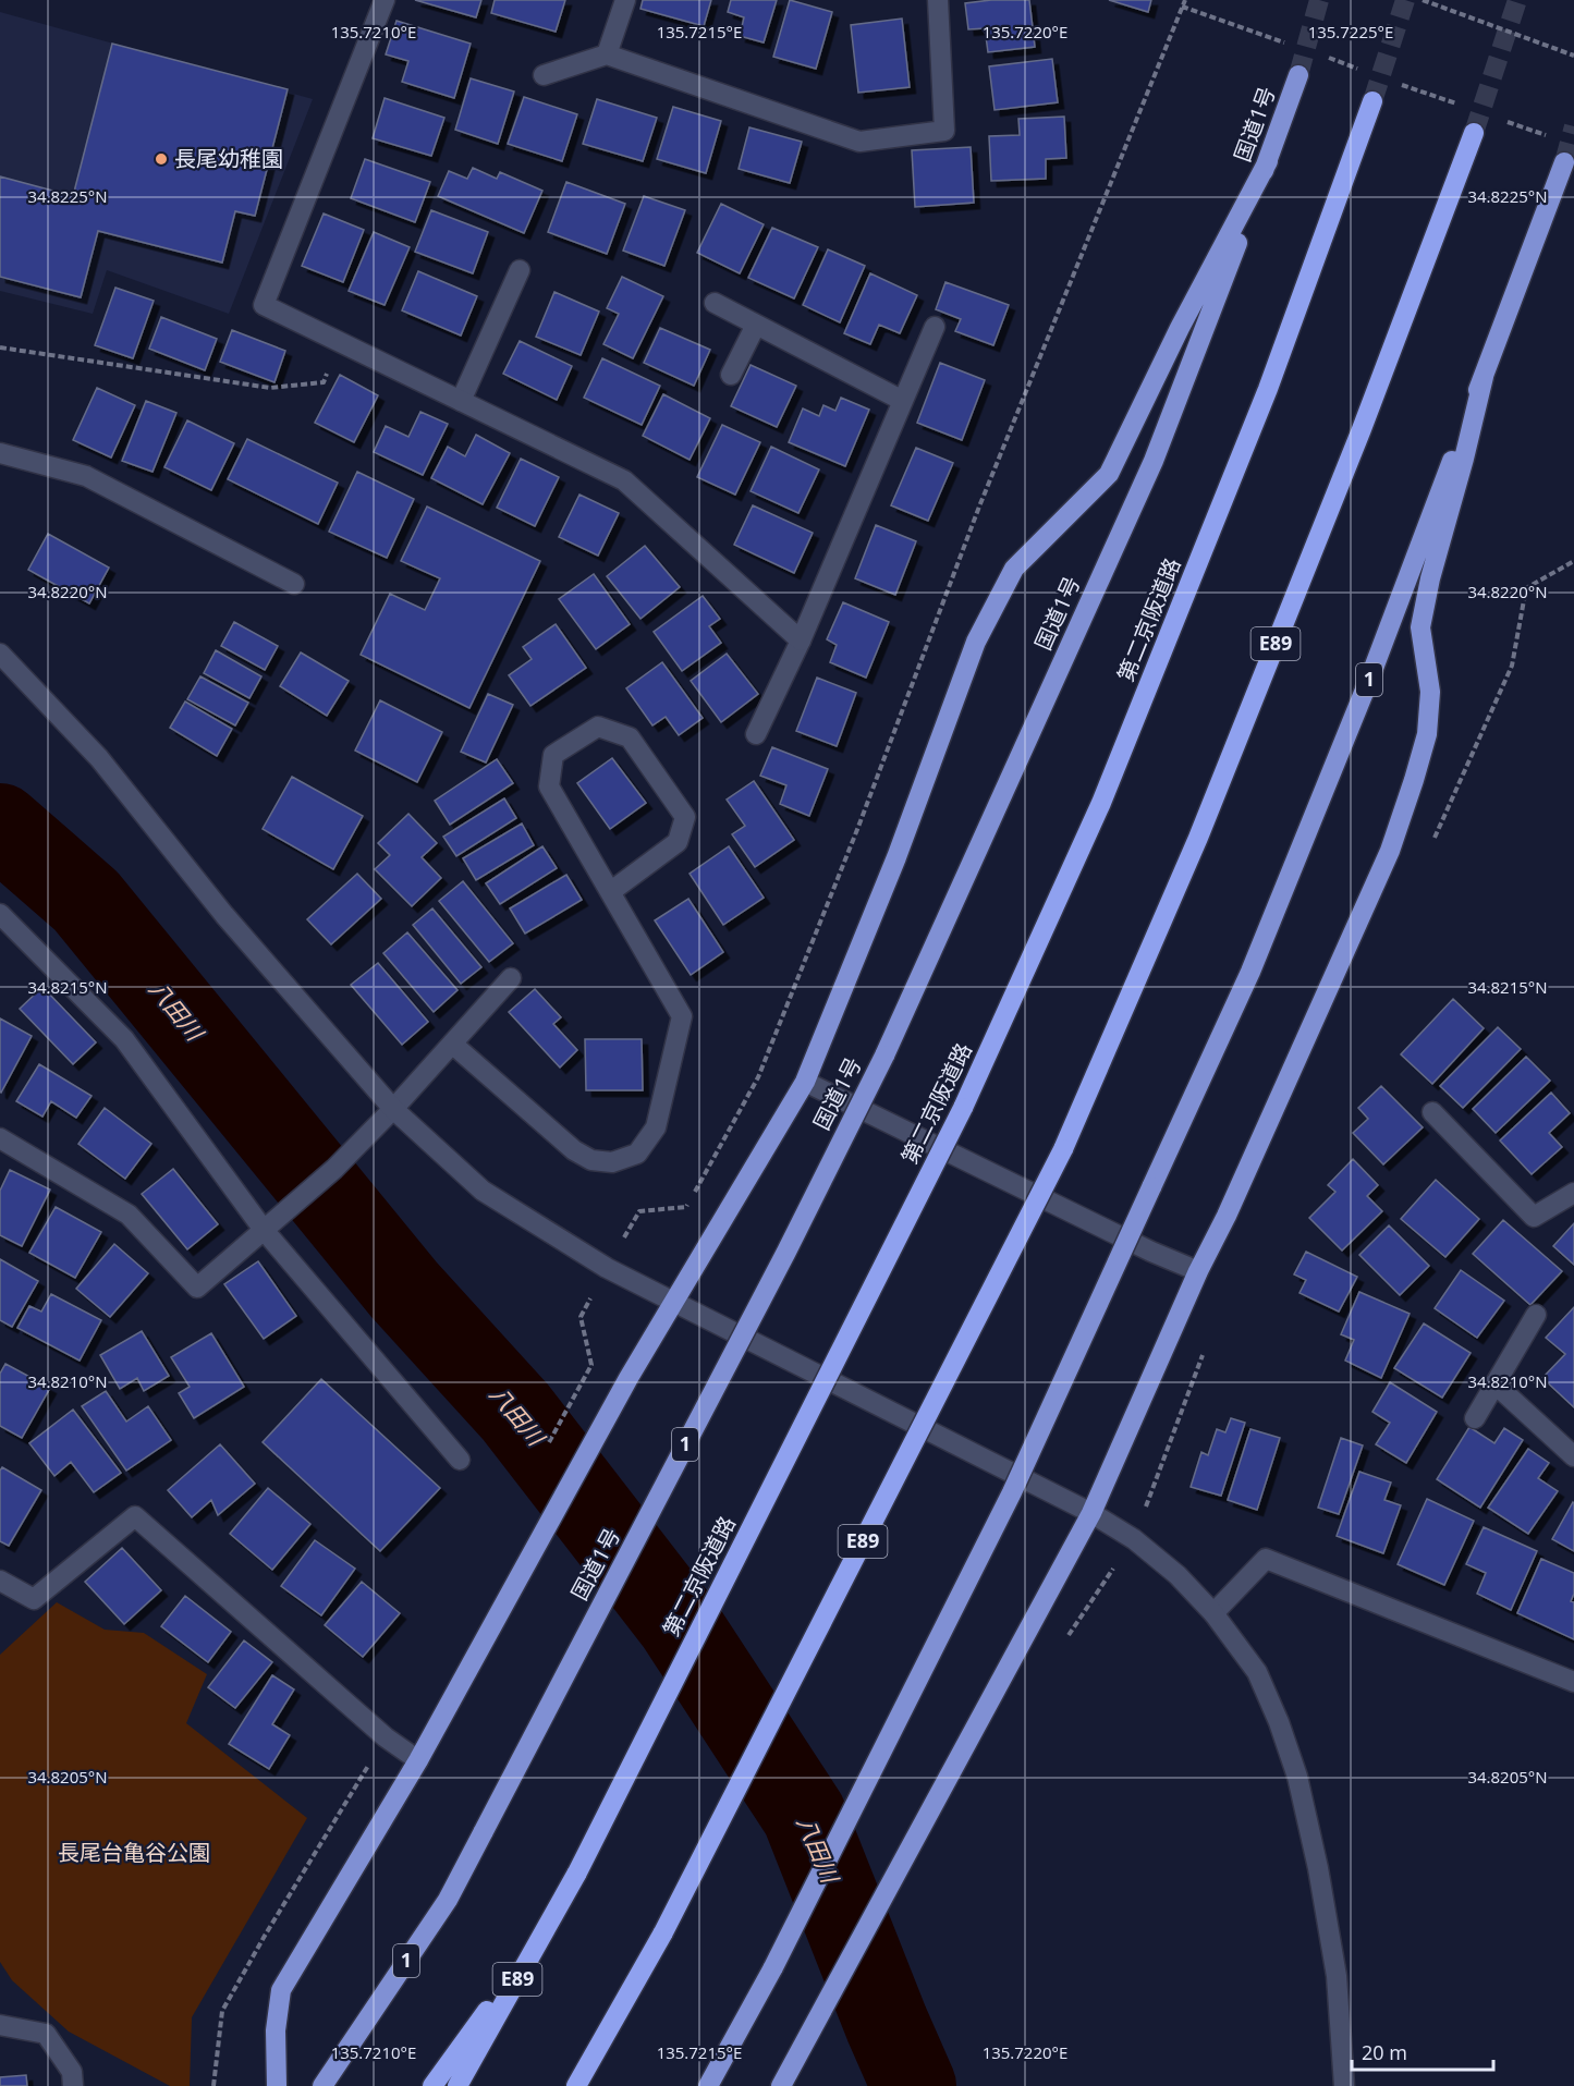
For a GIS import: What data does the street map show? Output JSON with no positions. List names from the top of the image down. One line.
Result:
{"streets":{"highway":["国道1号","第二京阪道路","E89","1"]},"water":["八田川"],"parks":["長尾台亀谷公園"],"places":["長尾幼稚園"],"scale_bar":"20 m","coordinates":["135.7210°E","135.7215°E","135.7220°E","135.7225°E","34.8225°N","34.8220°N","34.8215°N","34.8210°N","34.8205°N"]}
